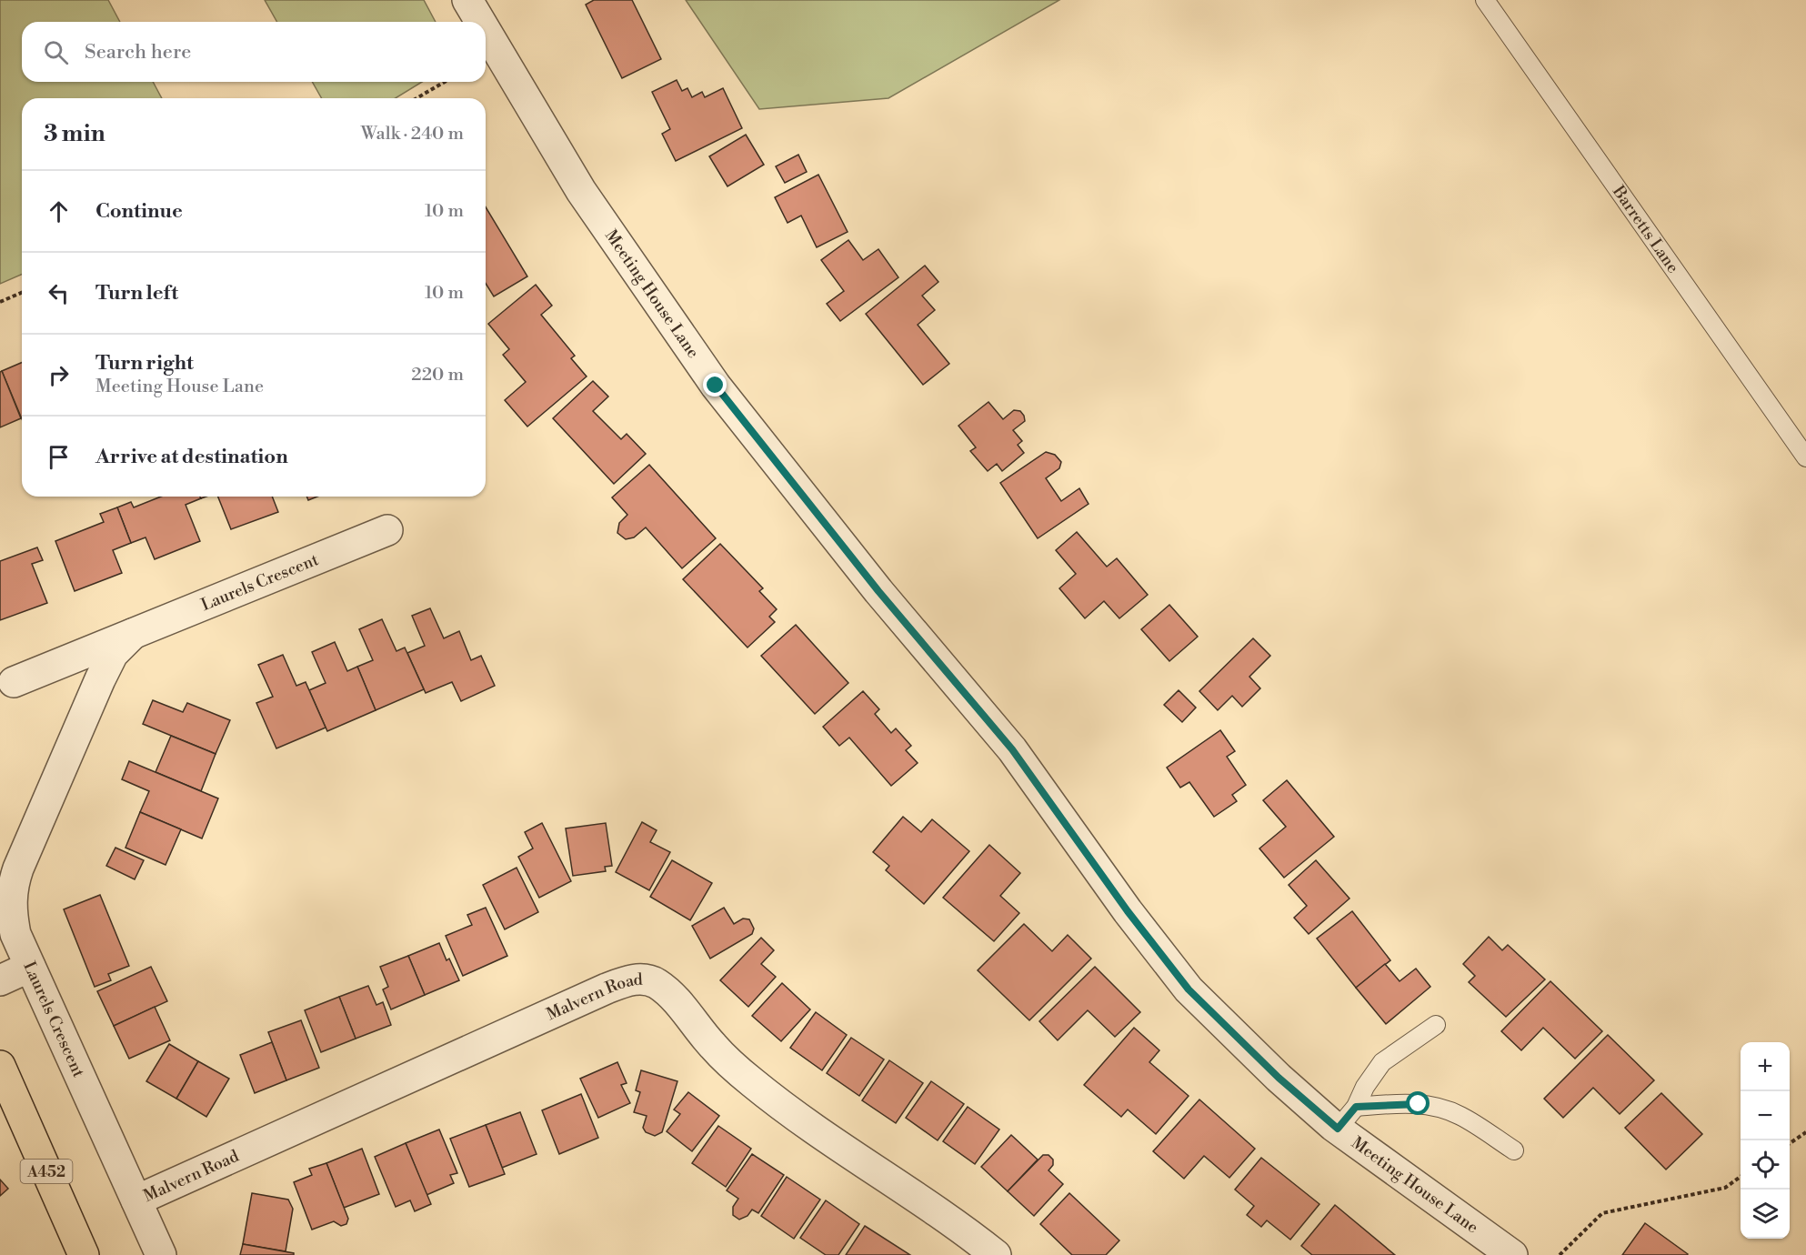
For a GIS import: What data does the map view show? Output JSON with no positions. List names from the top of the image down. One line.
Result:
{"streets":{"highway":["A452"],"street":["Meeting House Lane","Laurels Crescent","Malvern Road"],"lane":["Barretts Lane"]},"crossings":[["Laurels Crescent","Malvern Road"]],"page":{"search":"Search here","heading":["3 min","Walk · 240 m"],"list":[["Continue","10 m"],["Turn left","10 m"],["Turn right","Meeting House Lane","220 m"],"Arrive at destination"],"map_buttons":["+","−"]}}
